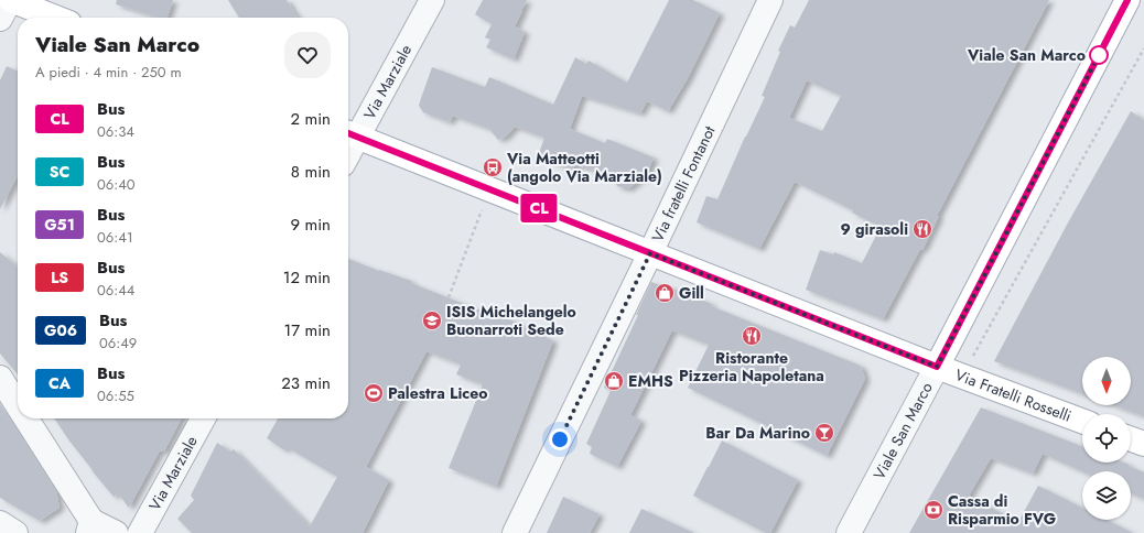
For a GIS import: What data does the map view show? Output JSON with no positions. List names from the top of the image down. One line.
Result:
{"streets":{"main road":["Via Fratelli Rosselli","Viale San Marco"],"street":["Via Marziale","Via fratelli Fontanot"]},"crossings":[["Via Marziale","Via Fratelli Rosselli"],["Via fratelli Fontanot","Via Fratelli Rosselli"],["Via Fratelli Rosselli","Viale San Marco"]],"places":{"other":["Viale San Marco"],"bus stop":["Via Matteotti (angolo Via Marziale)"],"restaurant":["9 girasoli","Ristorante Pizzeria Napoletana"],"shop":["Gill","EMHS"],"school or university":["ISIS Michelangelo Buonarroti Sede"],"sports":["Palestra Liceo"],"bar":["Bar Da Marino"],"bank":["Cassa di Risparmio FVG"]},"lines":["bus line CL"],"north":"bottom","page":{"on_map":"CL","heading":["Viale San Marco","A piedi · 4 min · 250 m"],"list":[{"mark":"CL","name":"Bus","note":"06:34","value":"2 min"},{"mark":"SC","name":"Bus","note":"06:40","value":"8 min"},{"mark":"G51","name":"Bus","note":"06:41","value":"9 min"},{"mark":"LS","name":"Bus","note":"06:44","value":"12 min"},{"mark":"G06","name":"Bus","note":"06:49","value":"17 min"},{"mark":"CA","name":"Bus","note":"06:55","value":"23 min"}]}}
